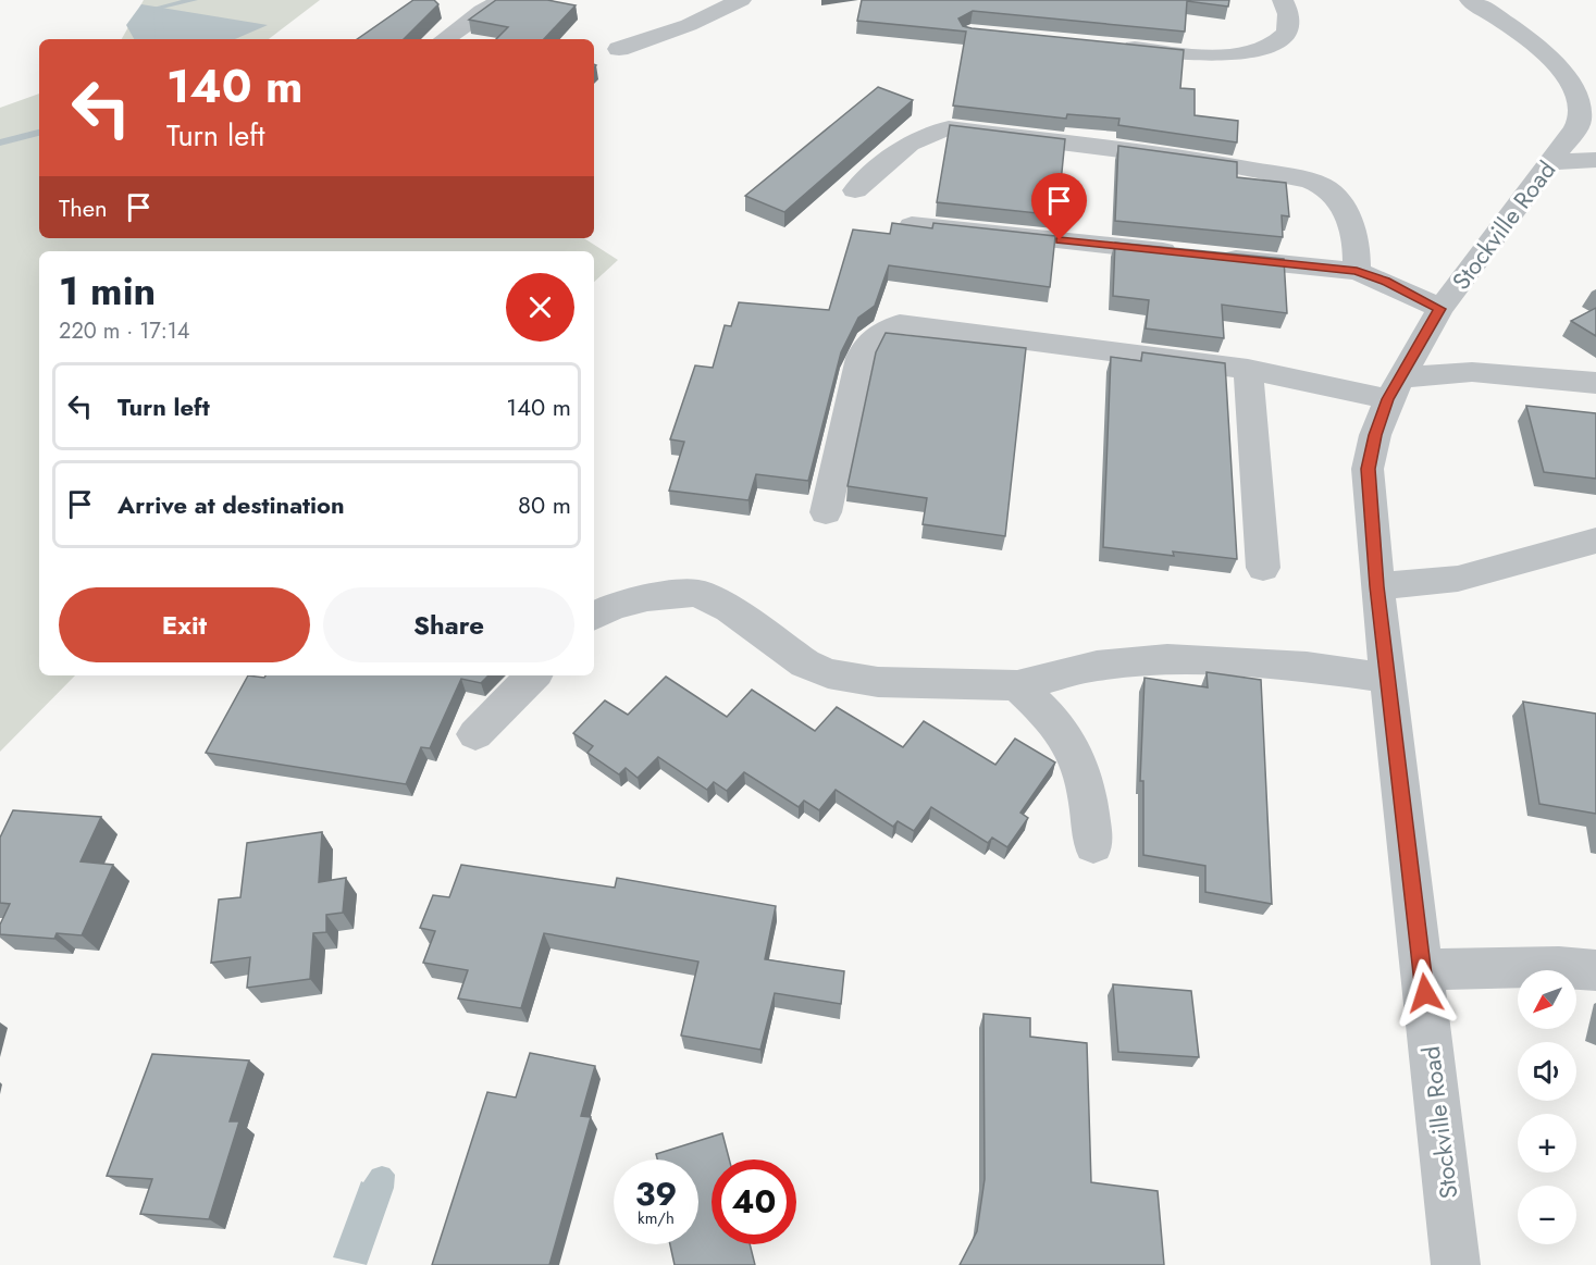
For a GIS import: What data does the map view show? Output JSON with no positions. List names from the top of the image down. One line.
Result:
{"streets":{"street":["Stockville Road"]},"north":"bottom left","page":{"turn":["140 m","Turn left"],"then":"Then","heading":["1 min","220 m · 17:14"],"list":[{"name":"Turn left","value":"140 m"},{"name":"Arrive at destination","value":"80 m"}],"buttons":["Exit","Share"],"map_buttons":["+","−"],"speed":"39 km/h","limit":"40"}}
